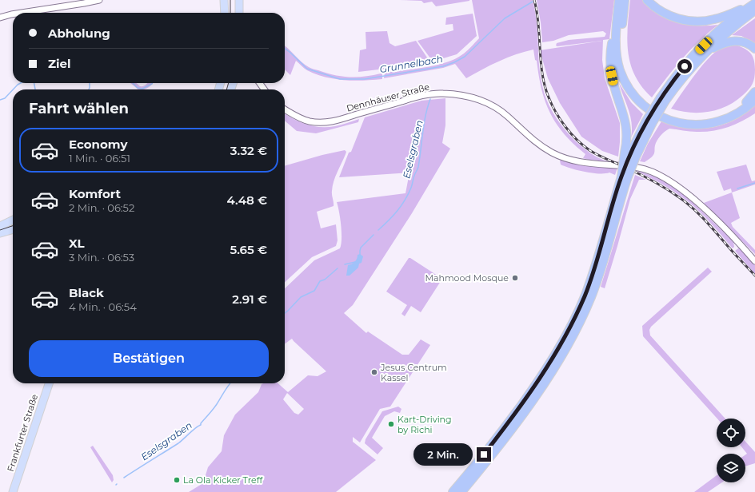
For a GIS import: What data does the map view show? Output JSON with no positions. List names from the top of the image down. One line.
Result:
{"streets":{"main road":["Frankfurter Straße"],"street":["Dennhäuser Straße"]},"water":["Grunnelbach","Eselsgraben"],"places":["Mahmood Mosque","Jesus Centrum Kassel","Kart-Driving by Richi","La Ola Kicker Treff"],"page":{"banner":["Abholung","Ziel"],"heading":"Fahrt wählen","list":[{"name":"Economy","note":"1 Min. · 06:51","value":"3.32 €"},{"name":"Komfort","note":"2 Min. · 06:52","value":"4.48 €"},{"name":"XL","note":"3 Min. · 06:53","value":"5.65 €"},{"name":"Black","note":"4 Min. · 06:54","value":"2.91 €"}],"buttons":"Bestätigen","bubble":"2 Min."}}
